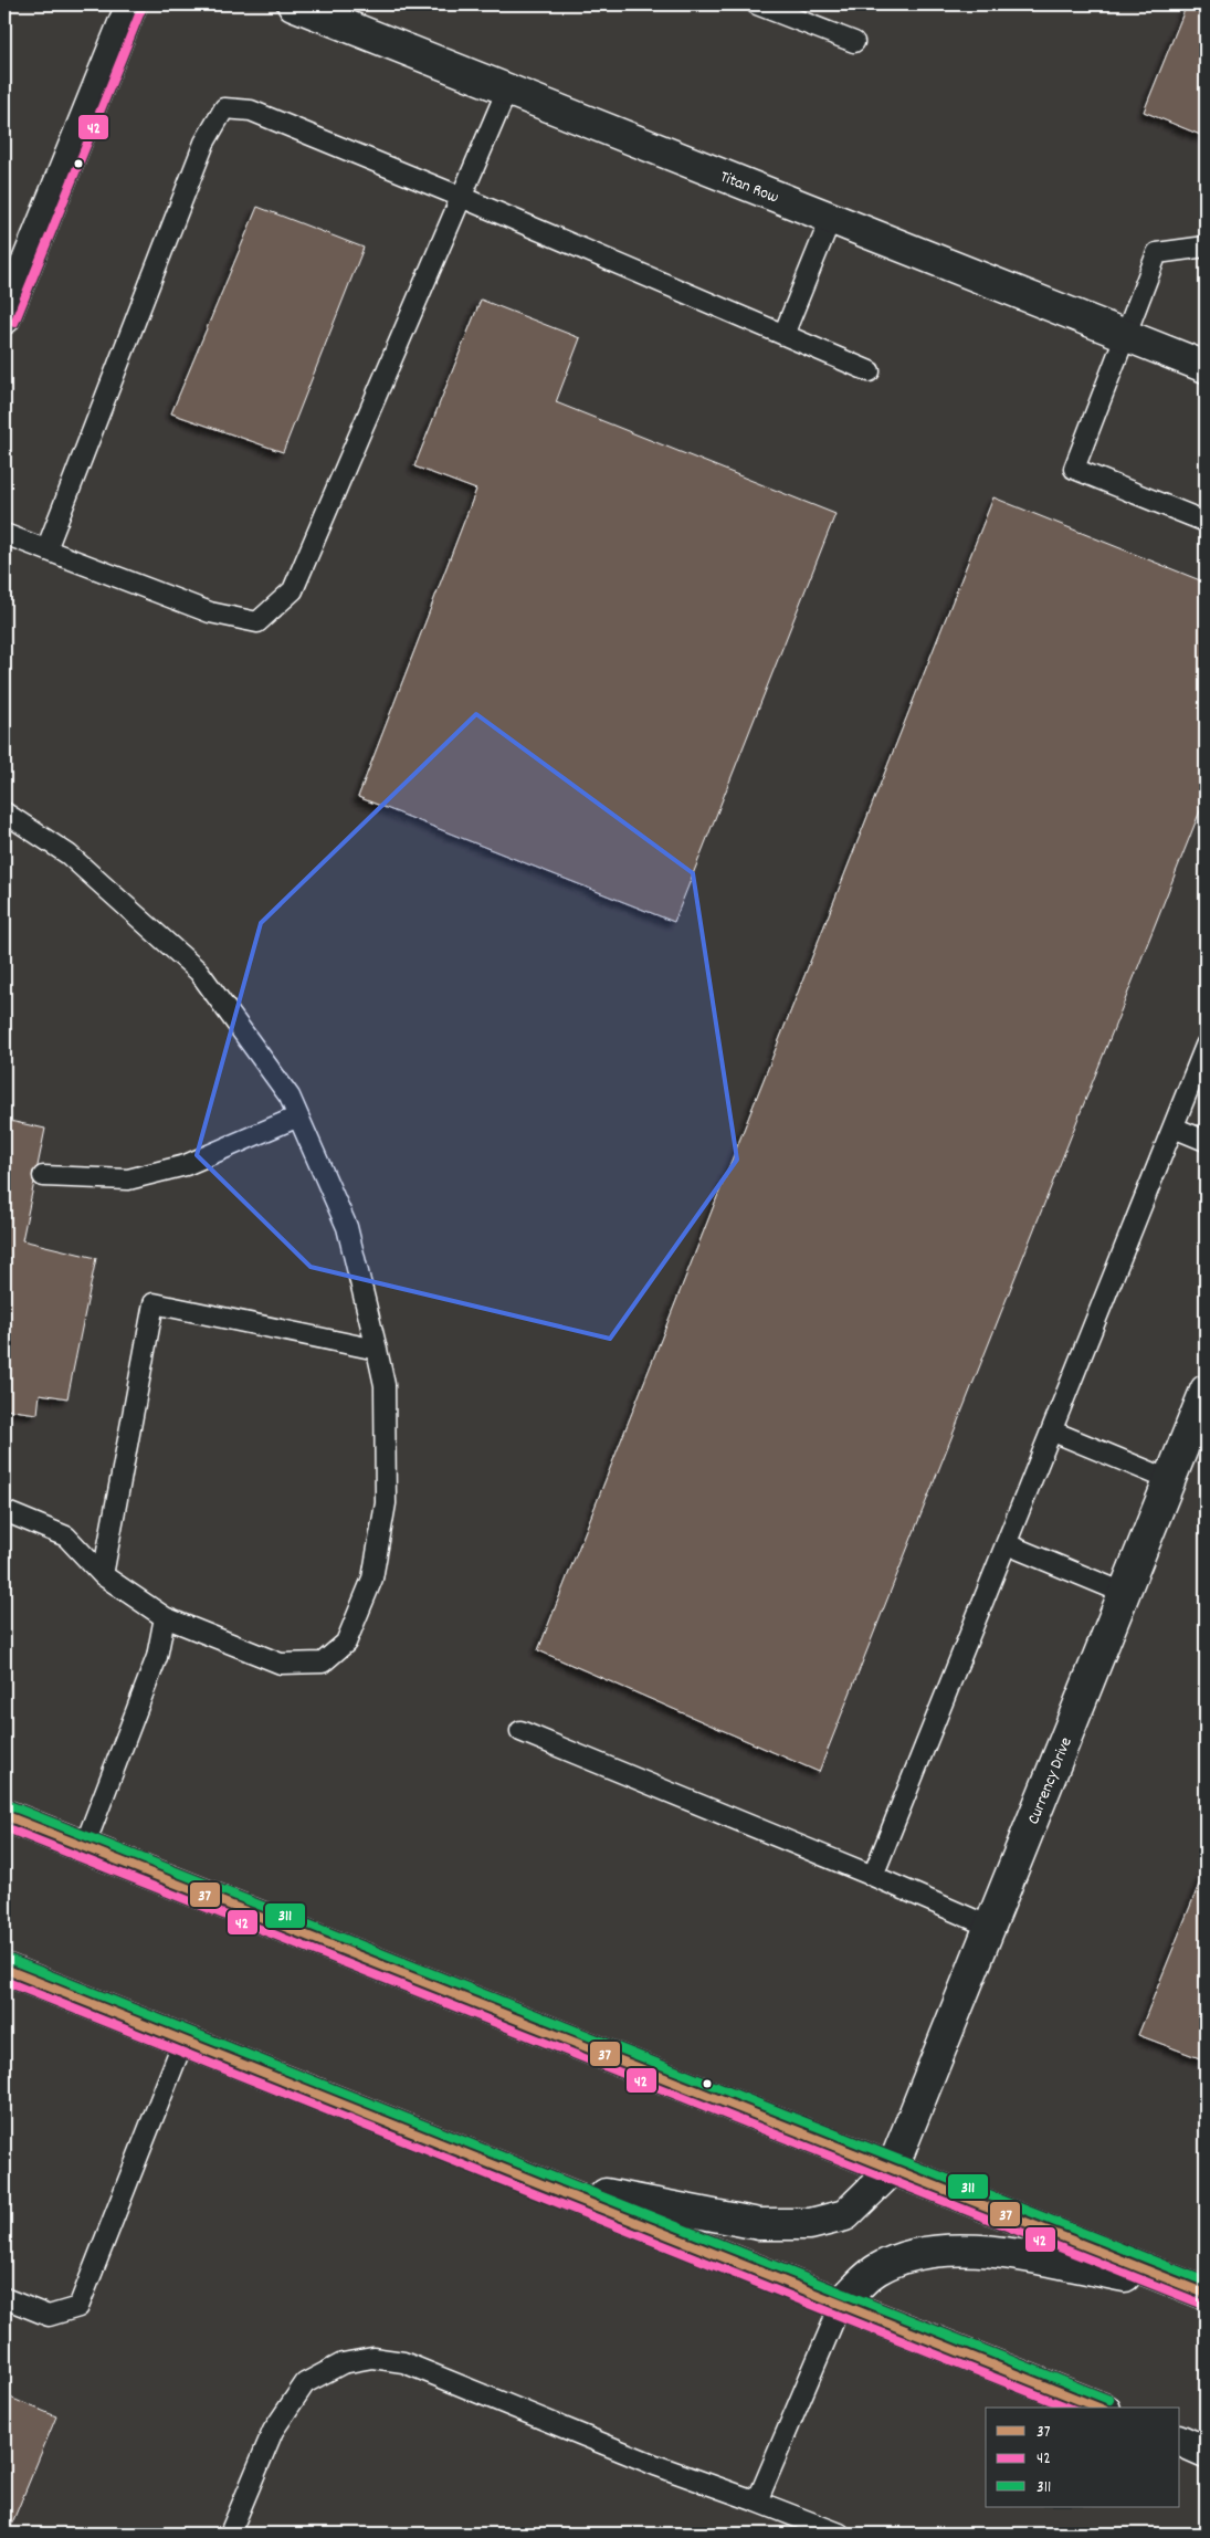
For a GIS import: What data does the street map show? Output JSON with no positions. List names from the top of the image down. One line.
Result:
{"streets":{"main road":["Titan Row","Currency Drive"]},"lines":["transit line 42","transit line 311","transit line 37"],"legend":["37","42","311"]}
